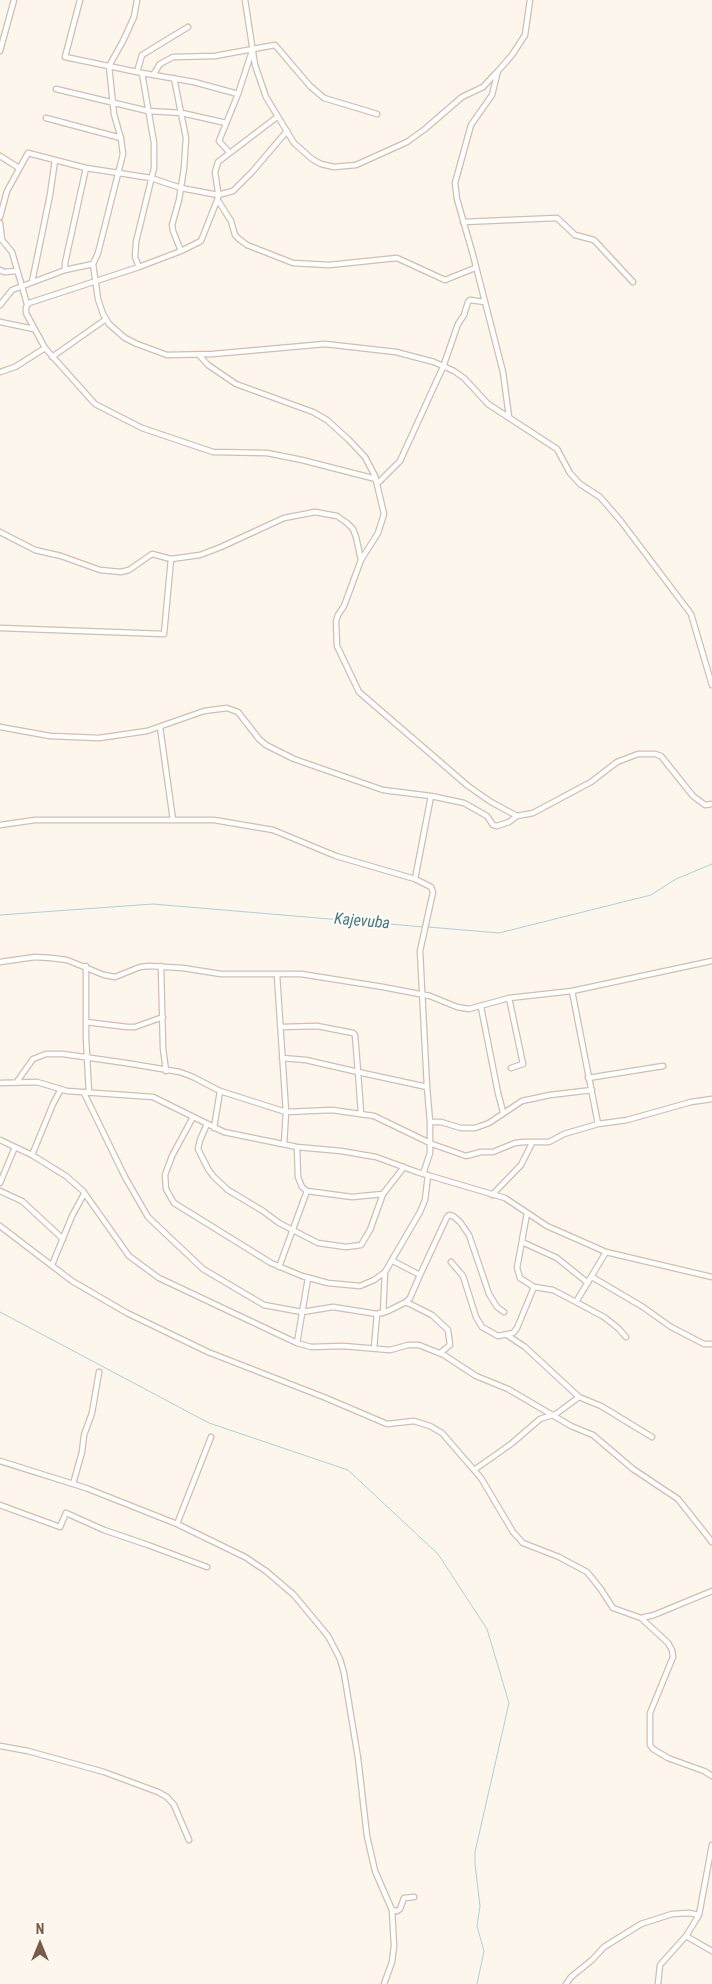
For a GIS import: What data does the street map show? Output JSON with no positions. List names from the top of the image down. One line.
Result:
{"water":["Kajevuba"],"north":"top"}
